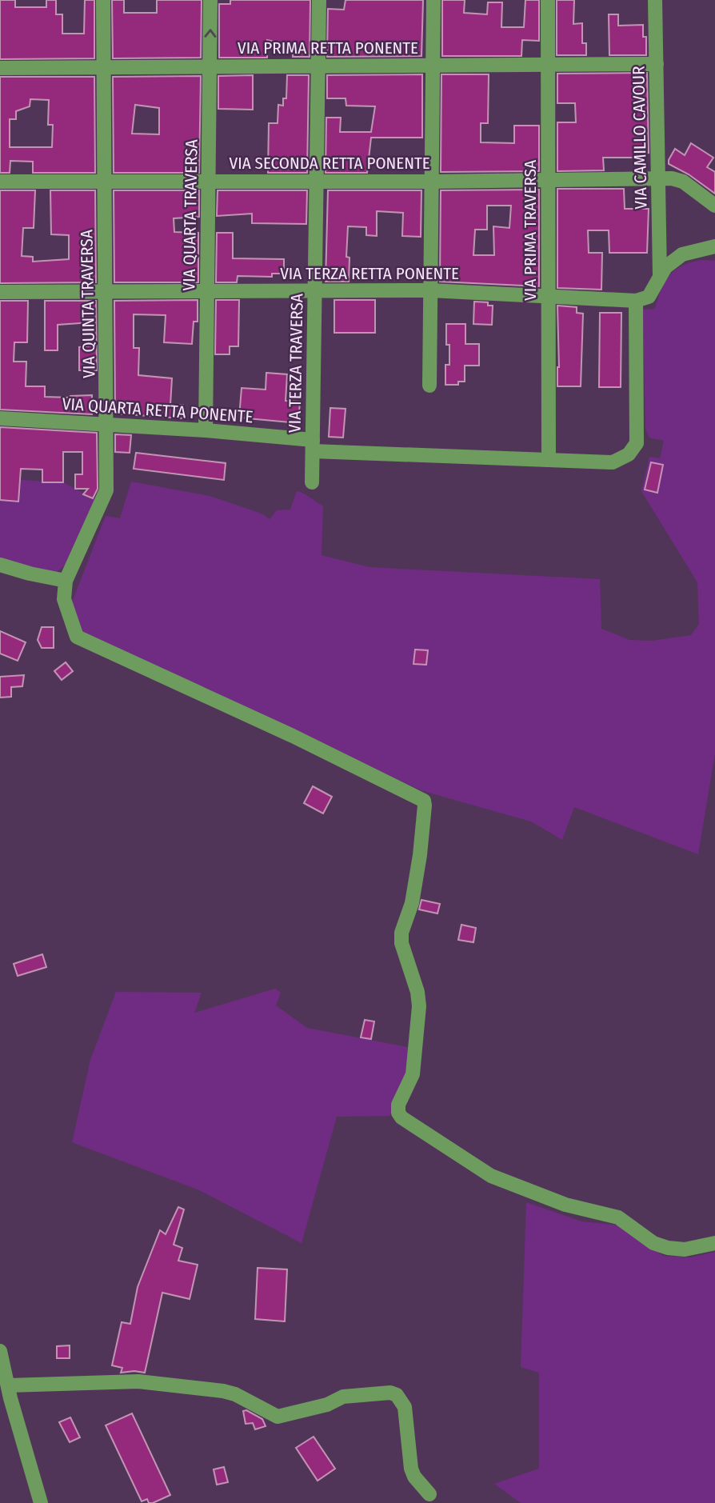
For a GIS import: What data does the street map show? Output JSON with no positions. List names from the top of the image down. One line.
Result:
{"streets":{"street":["VIA PRIMA RETTA PONENTE","VIA CAMILLO CAVOUR","VIA SECONDA RETTA PONENTE","VIA QUARTA TRAVERSA","VIA PRIMA TRAVERSA","VIA TERZA RETTA PONENTE","VIA QUINTA TRAVERSA","VIA TERZA TRAVERSA","VIA QUARTA RETTA PONENTE"]},"crossings":[["VIA PRIMA RETTA PONENTE","VIA CAMILLO CAVOUR"],["VIA PRIMA RETTA PONENTE","VIA QUARTA TRAVERSA"],["VIA PRIMA RETTA PONENTE","VIA PRIMA TRAVERSA"],["VIA PRIMA RETTA PONENTE","VIA QUINTA TRAVERSA"],["VIA PRIMA RETTA PONENTE","VIA TERZA TRAVERSA"],["VIA CAMILLO CAVOUR","VIA SECONDA RETTA PONENTE"],["VIA SECONDA RETTA PONENTE","VIA QUARTA TRAVERSA"],["VIA SECONDA RETTA PONENTE","VIA PRIMA TRAVERSA"],["VIA SECONDA RETTA PONENTE","VIA QUINTA TRAVERSA"],["VIA SECONDA RETTA PONENTE","VIA TERZA TRAVERSA"],["VIA QUARTA TRAVERSA","VIA TERZA RETTA PONENTE"],["VIA QUARTA TRAVERSA","VIA QUARTA RETTA PONENTE"],["VIA PRIMA TRAVERSA","VIA TERZA RETTA PONENTE"],["VIA PRIMA TRAVERSA","VIA QUARTA RETTA PONENTE"],["VIA TERZA RETTA PONENTE","VIA QUINTA TRAVERSA"],["VIA TERZA RETTA PONENTE","VIA TERZA TRAVERSA"],["VIA TERZA RETTA PONENTE","VIA QUARTA RETTA PONENTE"],["VIA QUINTA TRAVERSA","VIA QUARTA RETTA PONENTE"],["VIA TERZA TRAVERSA","VIA QUARTA RETTA PONENTE"]]}
